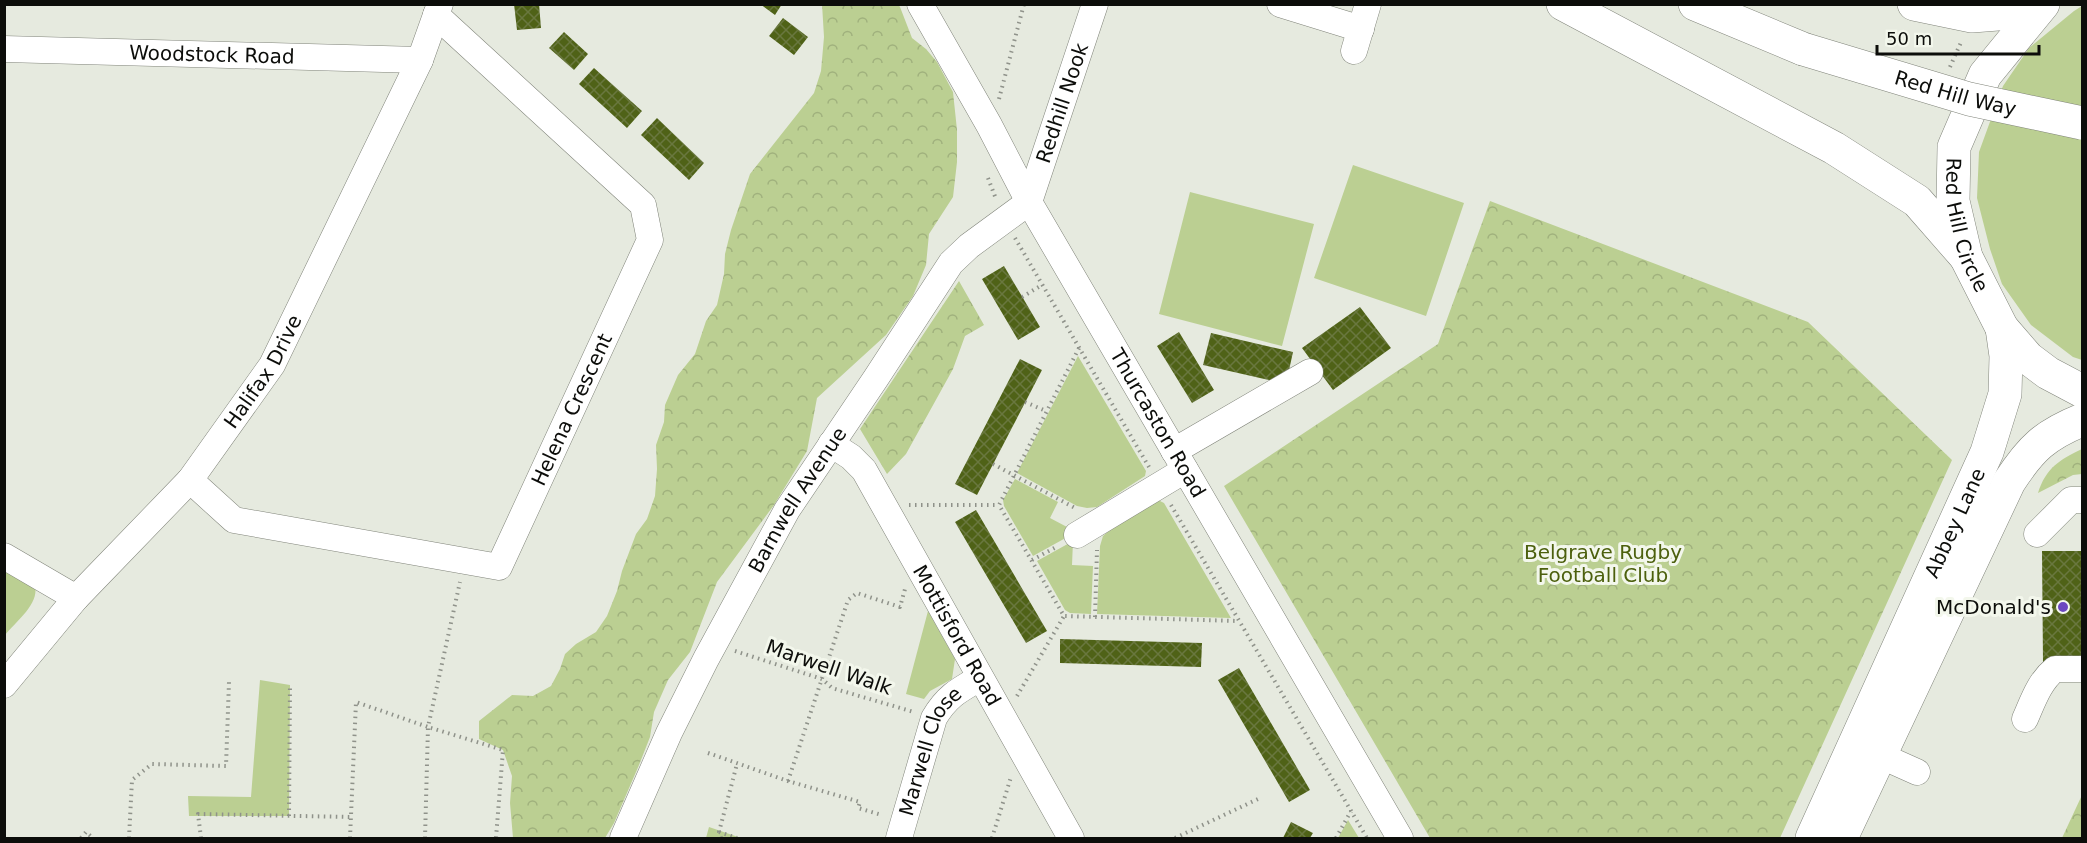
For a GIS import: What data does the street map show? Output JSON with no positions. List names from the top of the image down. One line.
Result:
{"streets":{"main road":["Red Hill Way","Red Hill Circle","Abbey Lane"],"street":["Woodstock Road","Redhill Nook","Halifax Drive","Helena Crescent","Thurcaston Road","Barnwell Avenue","Mottisford Road","Marwell Close"],"path":["Marwell Walk"]},"crossings":[["Woodstock Road","Halifax Drive"],["Redhill Nook","Thurcaston Road"],["Redhill Nook","Barnwell Avenue"],["Red Hill Circle","Abbey Lane"],["Halifax Drive","Helena Crescent"],["Thurcaston Road","Barnwell Avenue"],["Barnwell Avenue","Mottisford Road"],["Barnwell Avenue","Marwell Walk"],["Mottisford Road","Marwell Close"],["Marwell Walk","Marwell Close"]],"parks":["Belgrave Rugby Football Club"],"places":["McDonald's"],"scale_bar":"50 m"}
